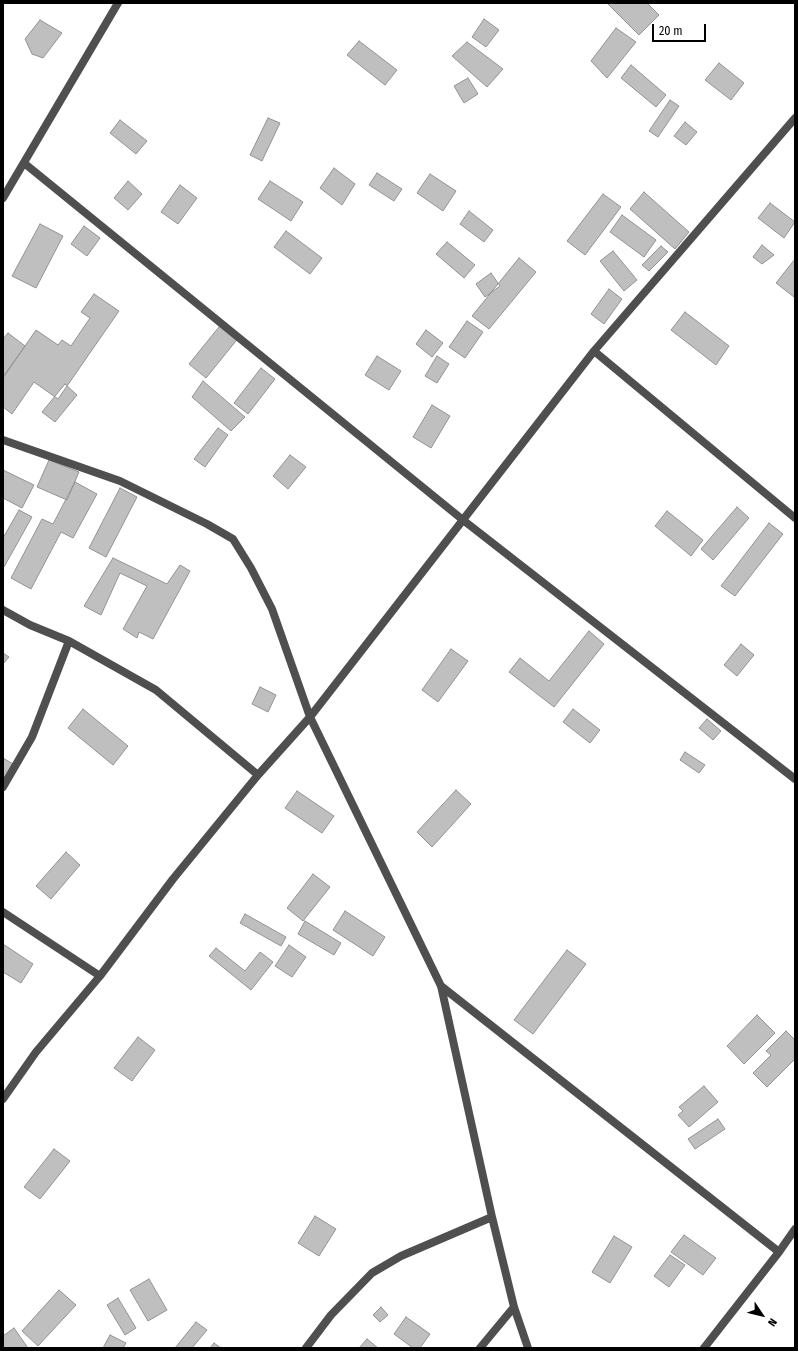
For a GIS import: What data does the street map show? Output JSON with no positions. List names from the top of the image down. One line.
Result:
{"scale_bar":"20 m","north":"bottom right"}
